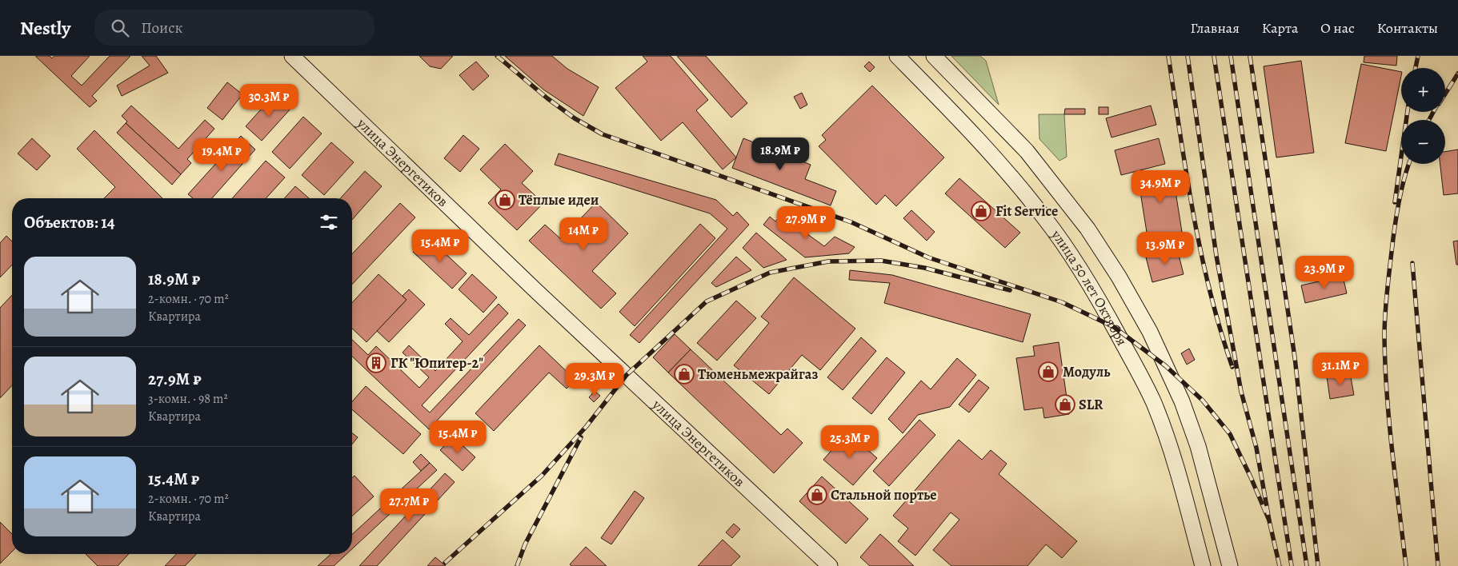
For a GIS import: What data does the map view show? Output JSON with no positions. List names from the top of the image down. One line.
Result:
{"streets":{"main road":["улица Энергетиков","улица 50 лет Октября"]},"places":{"shop":["Тёплые идеи","Fit Service","Модуль","Тюменьмежрайгаз","SLR","Стальной портье"],"building":["ГК \"Юпитер-2\""]},"page":{"header":"Nestly","search":"Поиск","nav":["Главная","Карта","О нас","Контакты"],"map_buttons":["+","−"],"price":["30.3M ₽","18.9M ₽","19.4M ₽","34.9M ₽","27.9M ₽","14M ₽","15.4M ₽","13.9M ₽","23.9M ₽","31.1M ₽","29.3M ₽","15.4M ₽","25.3M ₽","27.7M ₽"],"heading":"Объектов: 14","list":[{"name":"18.9M ₽","note":"2-комн. · 70 m² · Квартира"},{"name":"27.9M ₽","note":"3-комн. · 98 m² · Квартира"},{"name":"15.4M ₽","note":"2-комн. · 70 m² · Квартира"}]}}
